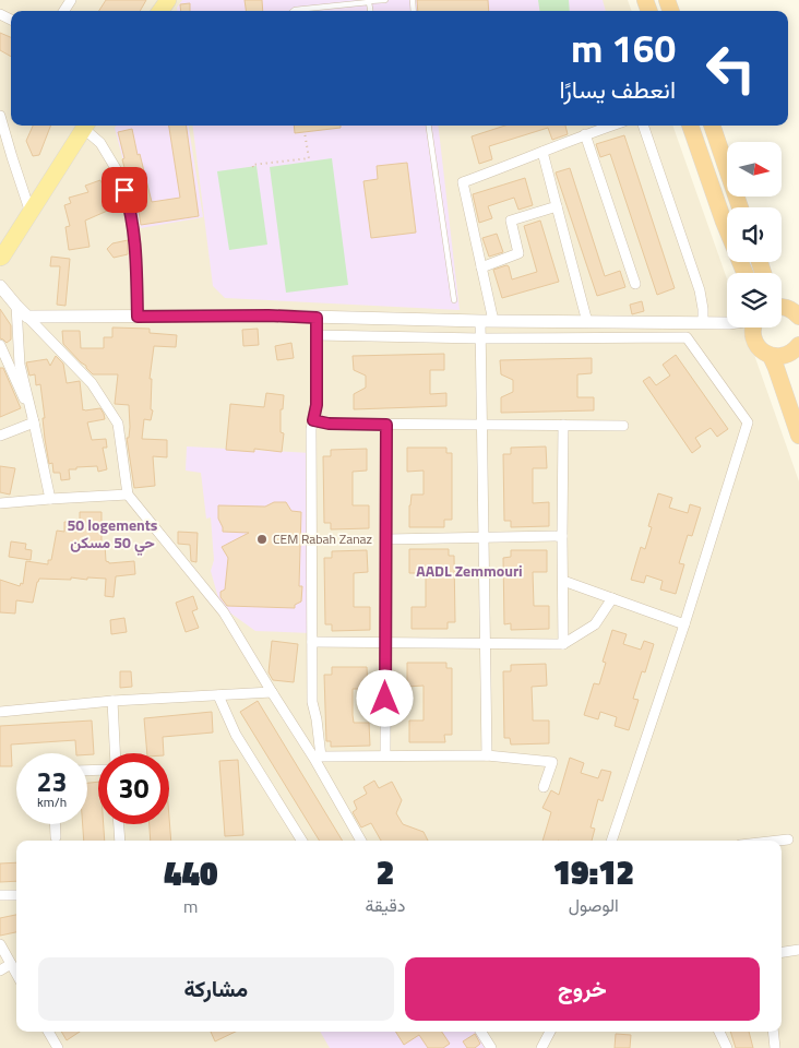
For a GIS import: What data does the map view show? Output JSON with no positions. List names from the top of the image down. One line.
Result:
{"districts":["50 logements حي 50 مسكن","AADL Zemmouri"],"places":["CEM Rabah Zanaz"],"north":"right","page":{"turn":["160 m","انعطف يسارًا"],"speed":"23 km/h","limit":"30","eta":["19:12","الوصول","2","دقيقة","440","m"],"buttons":["خروج","مشاركة"]}}
